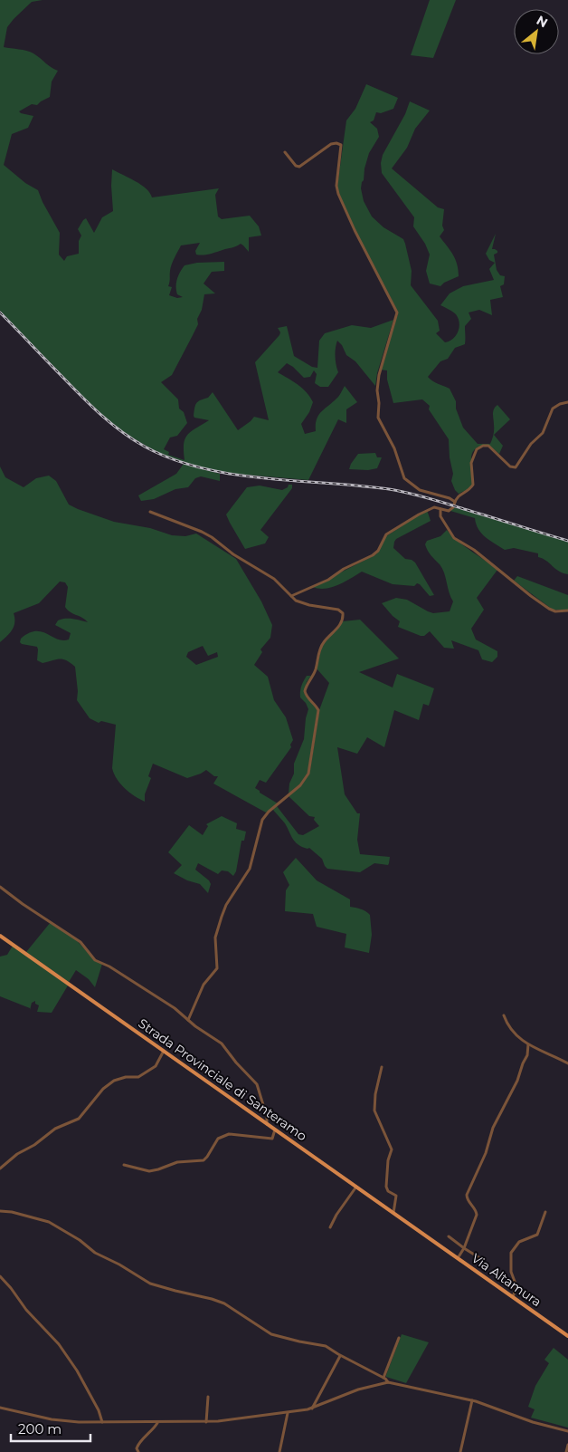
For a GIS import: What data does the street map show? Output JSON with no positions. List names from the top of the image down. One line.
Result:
{"streets":{"main road":["Strada Provinciale di Santeramo","Via Altamura"]},"crossings":[["Strada Provinciale di Santeramo","Via Altamura"]],"scale_bar":"200 m","north":"top right"}
